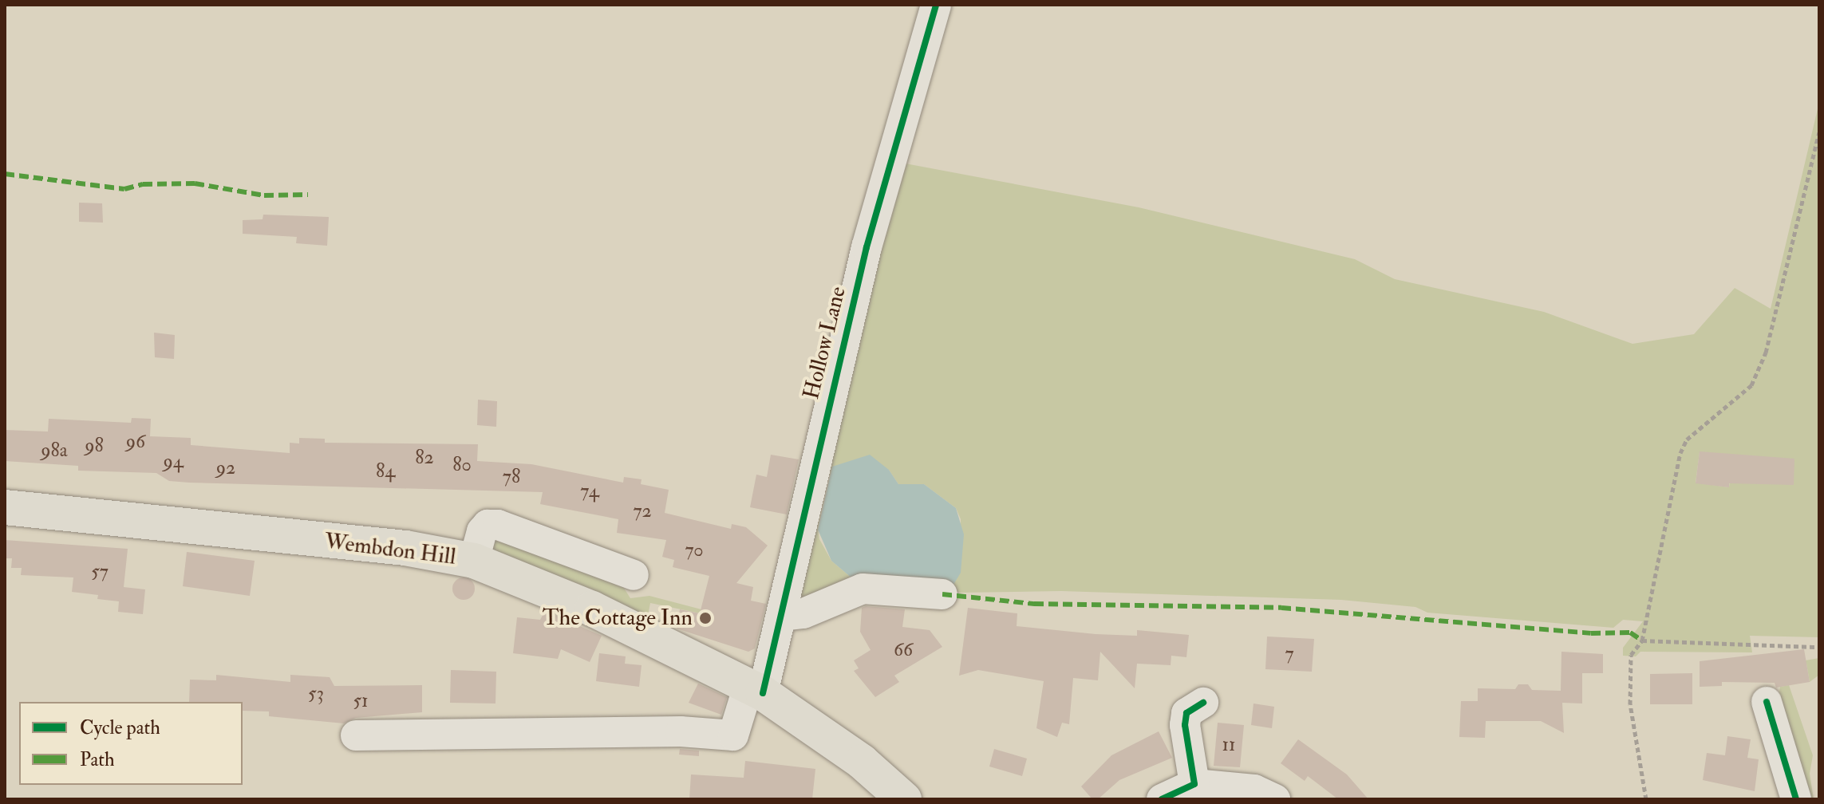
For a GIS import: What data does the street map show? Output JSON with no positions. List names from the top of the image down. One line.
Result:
{"streets":{"main road":["Wembdon Hill"],"street":["Hollow Lane"]},"crossings":[["Hollow Lane","Wembdon Hill"]],"places":["The Cottage Inn"],"house_numbers":["96","98","98a","82","94","80","92","84","78","74","72","70","57","66","7","53","51","11"],"legend":["Cycle path","Path"]}
